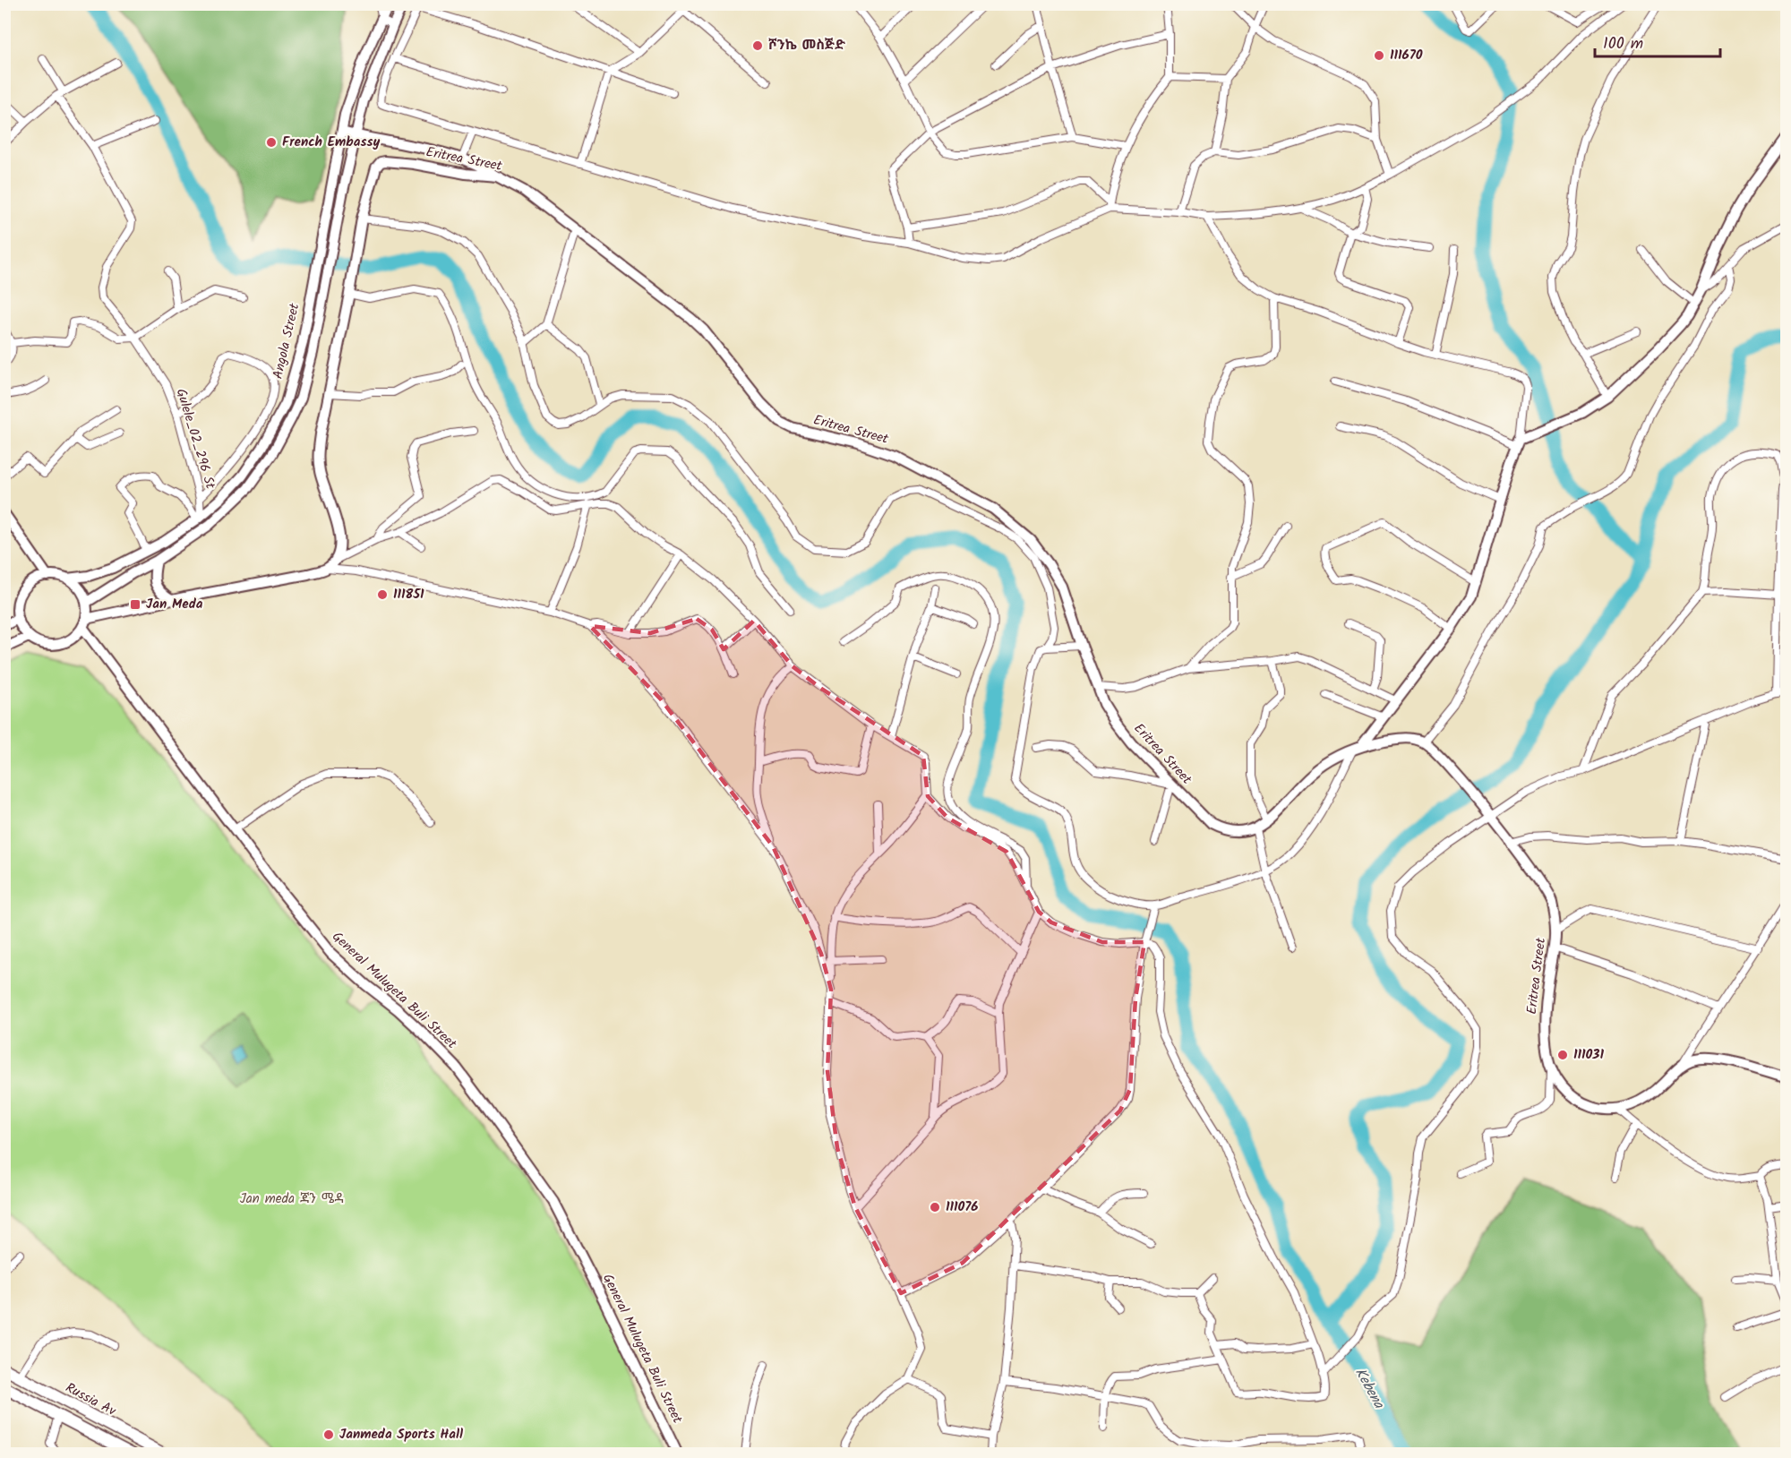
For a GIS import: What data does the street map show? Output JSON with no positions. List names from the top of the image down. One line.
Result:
{"streets":{"main road":["Eritrea Street","Angola Street","General Mulugeta Buli Street","Russia Av"],"street":["Gulele_02_296 St"]},"crossings":[["Angola Street","Gulele_02_296 St"],["Angola Street","General Mulugeta Buli Street"]],"water":["Kebena"],"parks":["Jan meda ጃን ሜዳ"],"places":{"other":["ሾንኬ መስጅድ","111670","French Embassy","111851","111031","111076","Janmeda Sports Hall"],"transit":["Jan Meda"]},"scale_bar":"100 m"}
